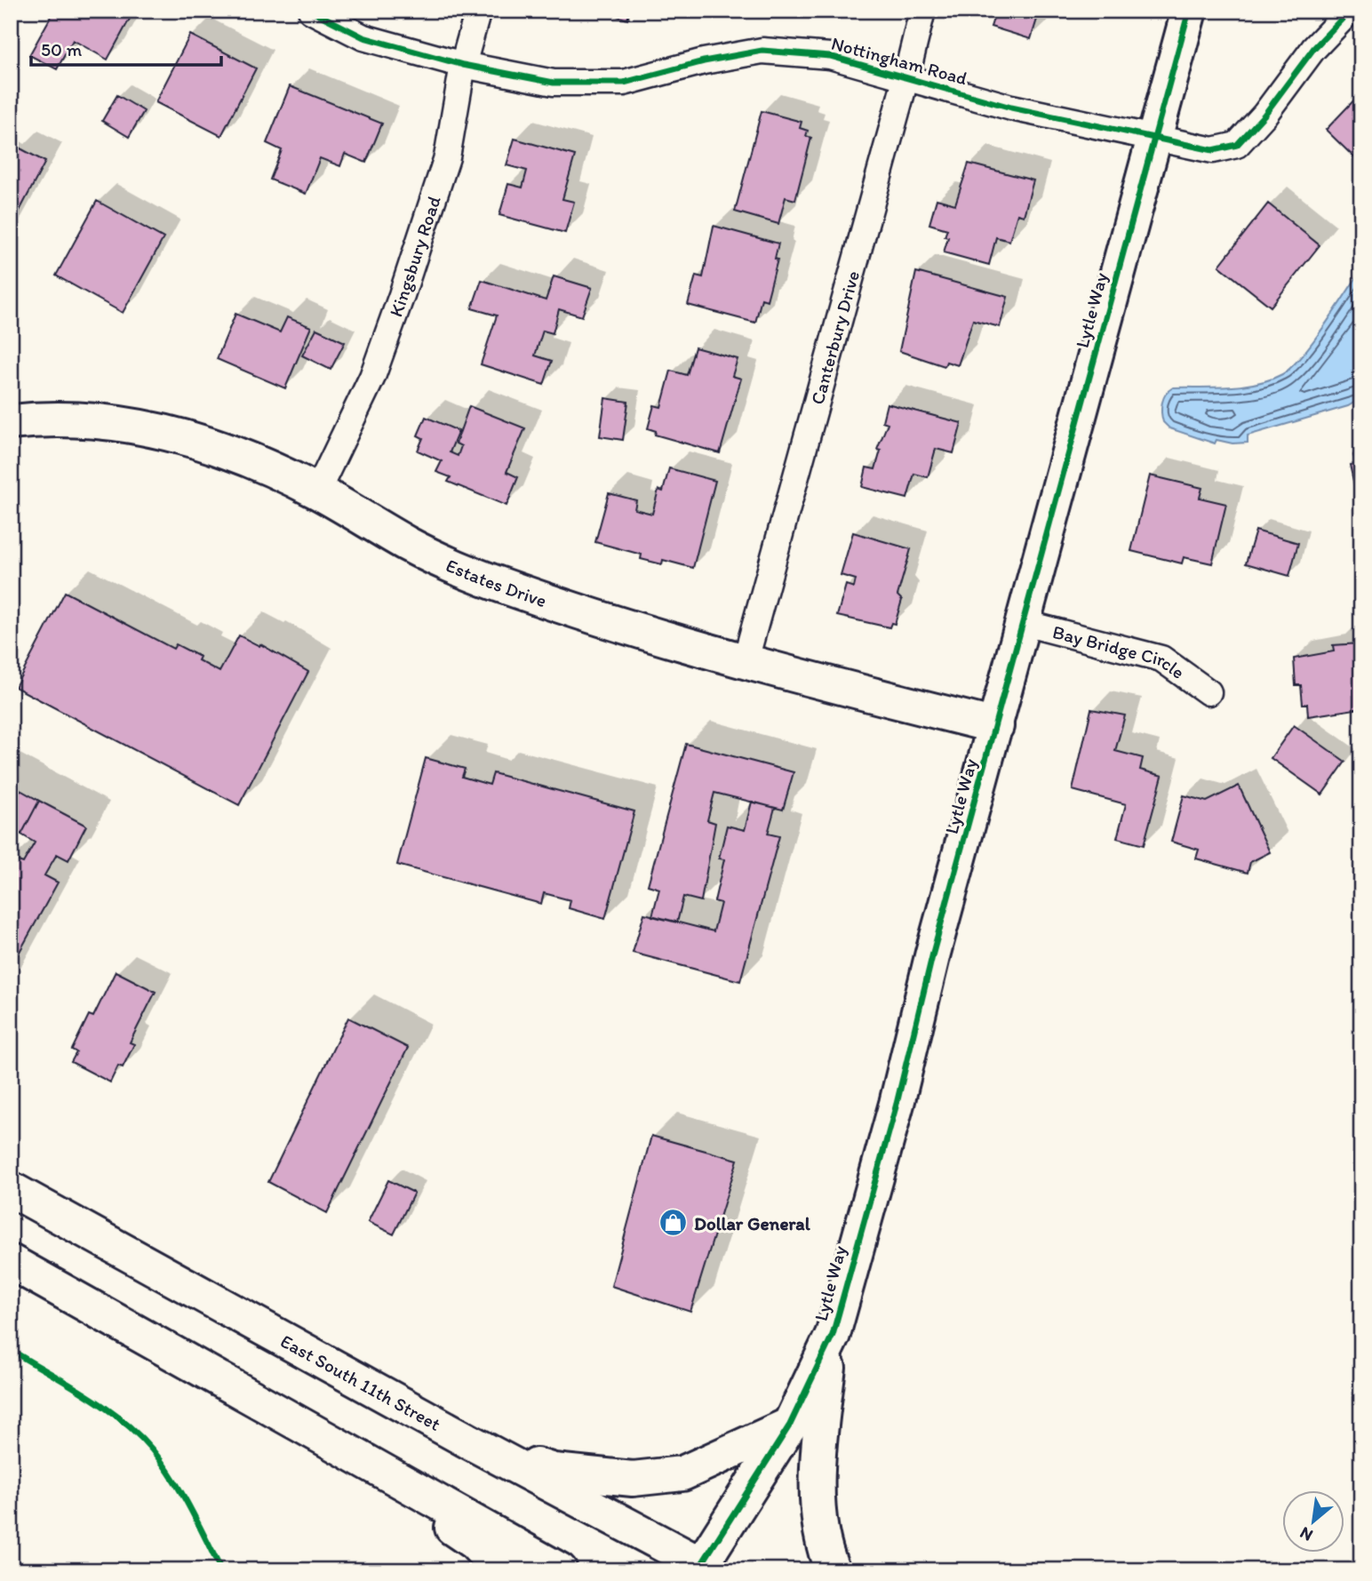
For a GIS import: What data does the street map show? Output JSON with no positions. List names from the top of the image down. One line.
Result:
{"streets":{"street":["Nottingham Road","Kingsbury Road","Lytle Way","Canterbury Drive","Estates Drive","Bay Bridge Circle","East South 11th Street"]},"crossings":[["Nottingham Road","Kingsbury Road"],["Nottingham Road","Lytle Way"],["Nottingham Road","Canterbury Drive"],["Kingsbury Road","Estates Drive"],["Lytle Way","Estates Drive"],["Lytle Way","Bay Bridge Circle"],["Lytle Way","East South 11th Street"],["Canterbury Drive","Estates Drive"]],"places":{"shop":["Dollar General"]},"scale_bar":"50 m","north":"bottom left"}
